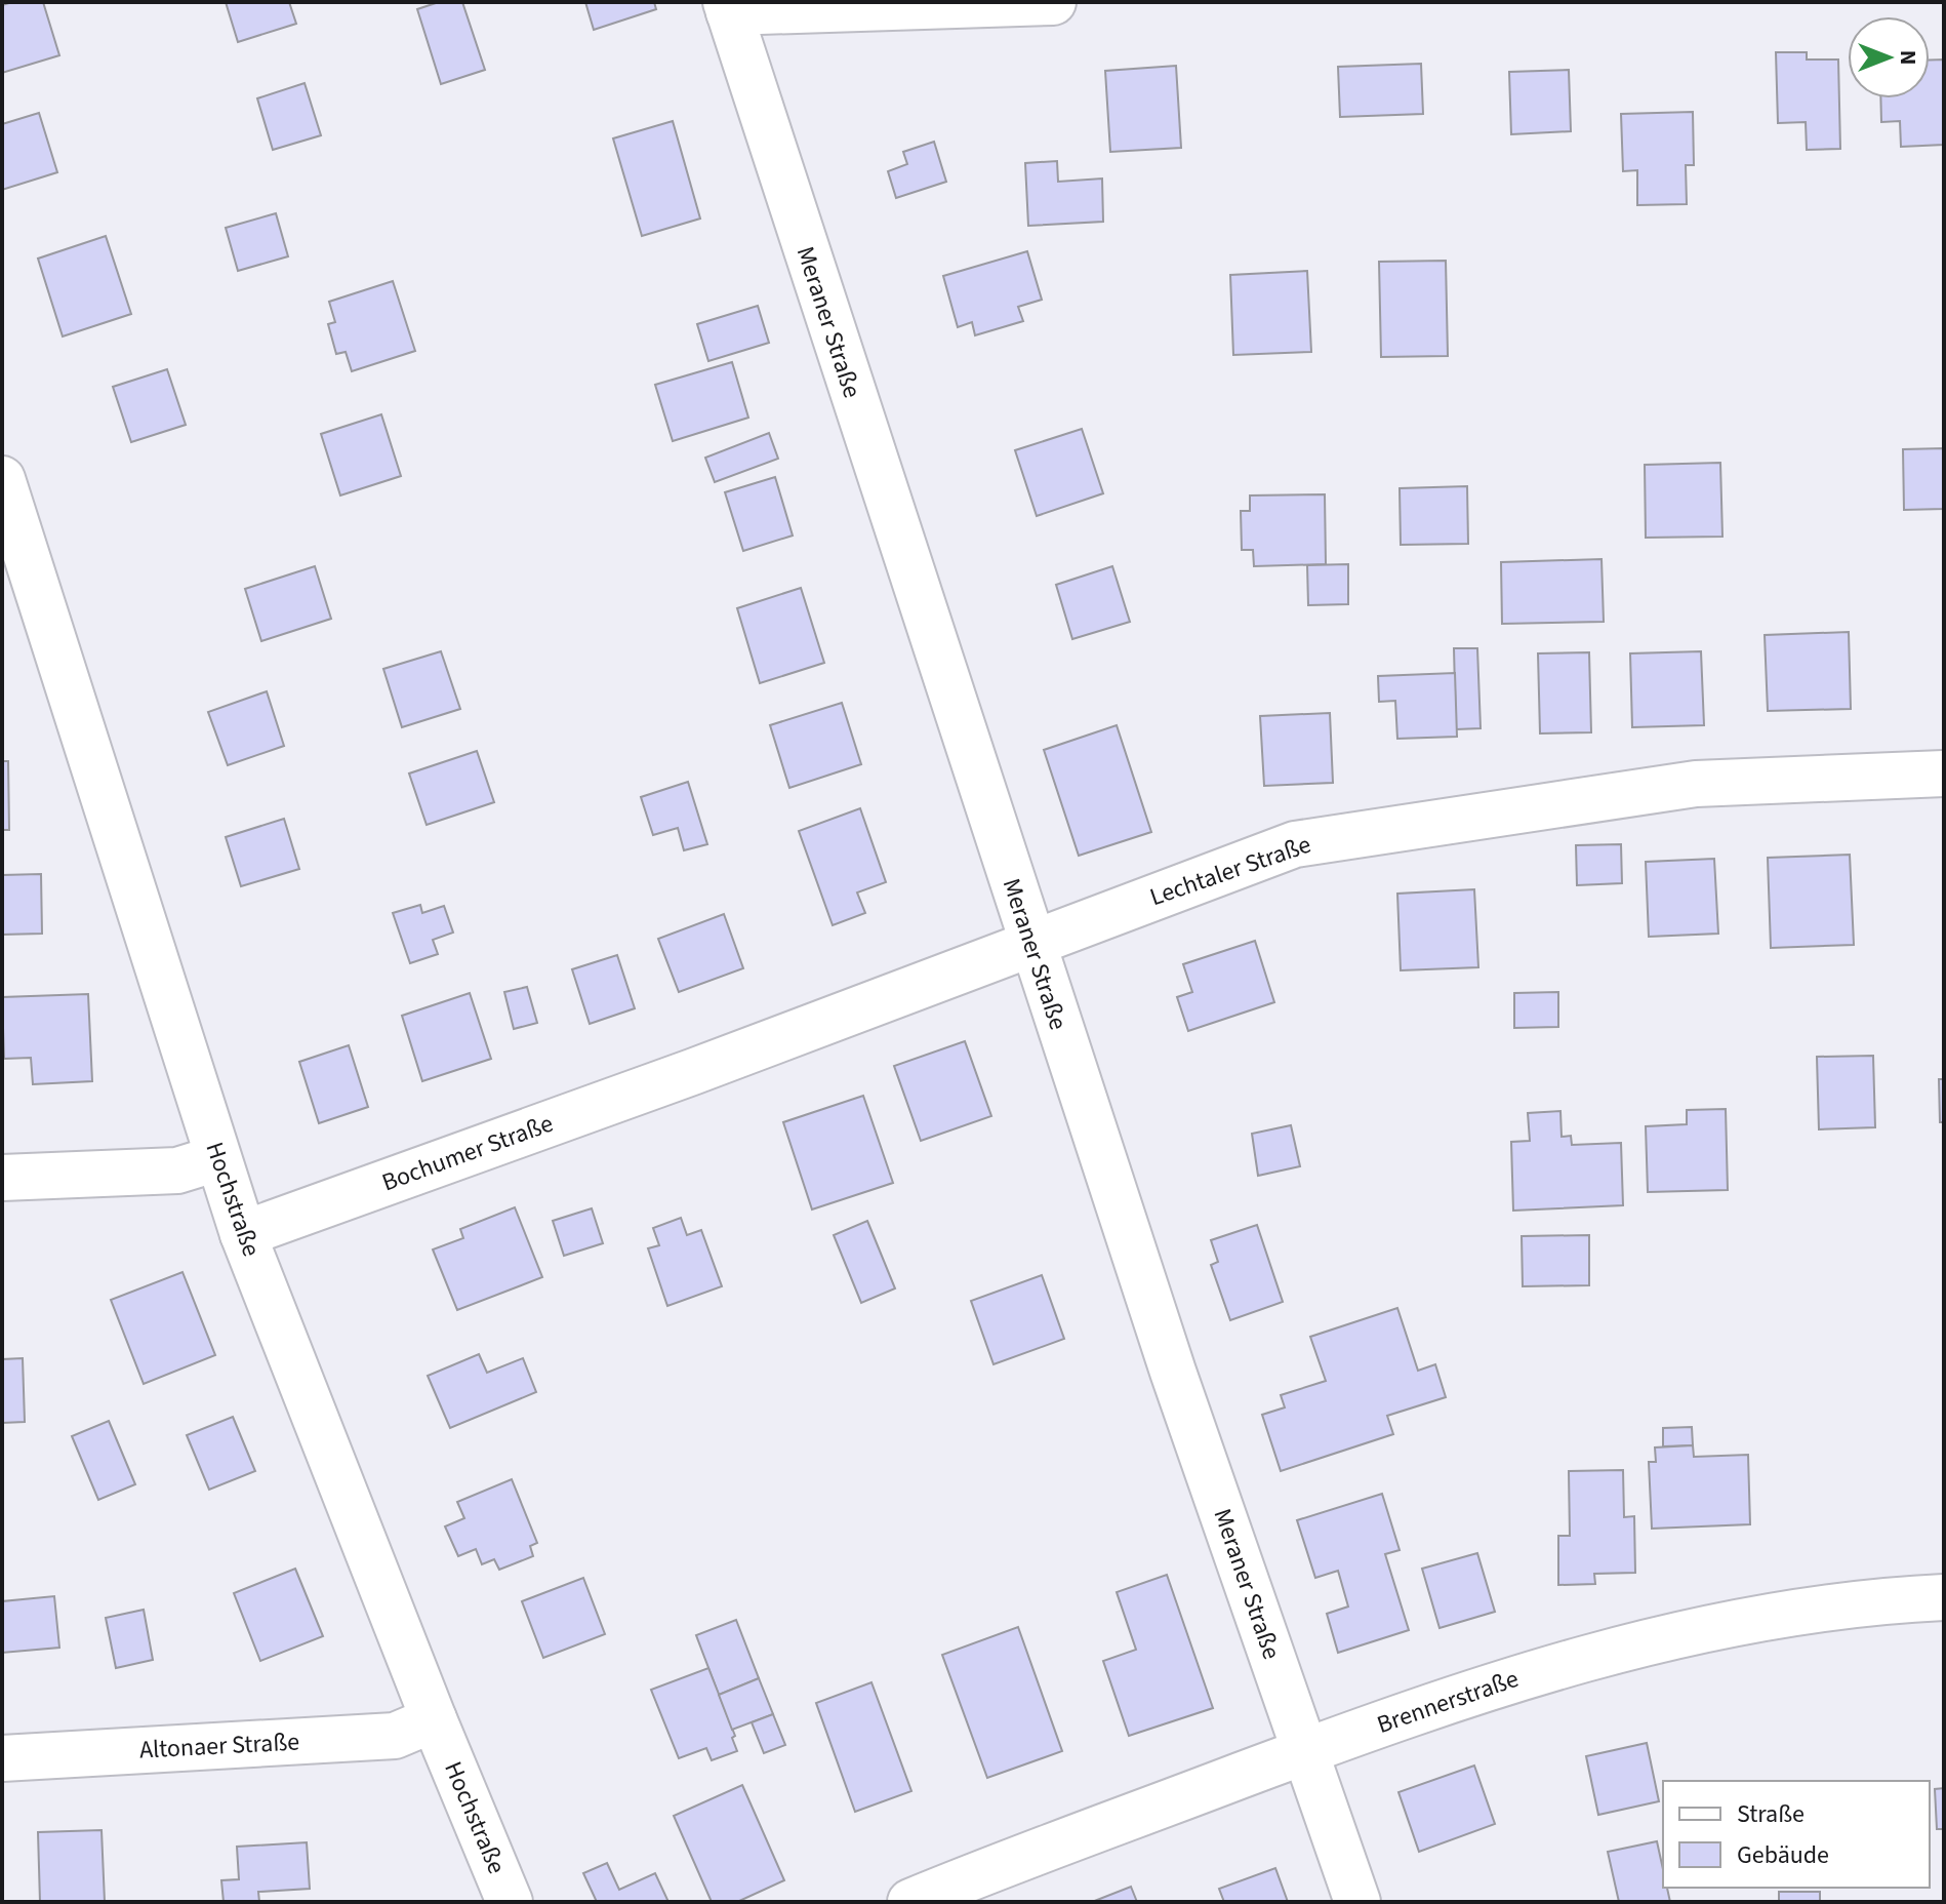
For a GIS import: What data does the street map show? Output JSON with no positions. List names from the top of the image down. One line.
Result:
{"streets":{"street":["Meraner Straße","Lechtaler Straße","Bochumer Straße","Hochstraße","Brennerstraße","Altonaer Straße"]},"crossings":[["Meraner Straße","Lechtaler Straße"],["Meraner Straße","Brennerstraße"],["Lechtaler Straße","Bochumer Straße"],["Bochumer Straße","Hochstraße"],["Hochstraße","Altonaer Straße"]],"legend":["Straße","Gebäude"],"north":"right"}
